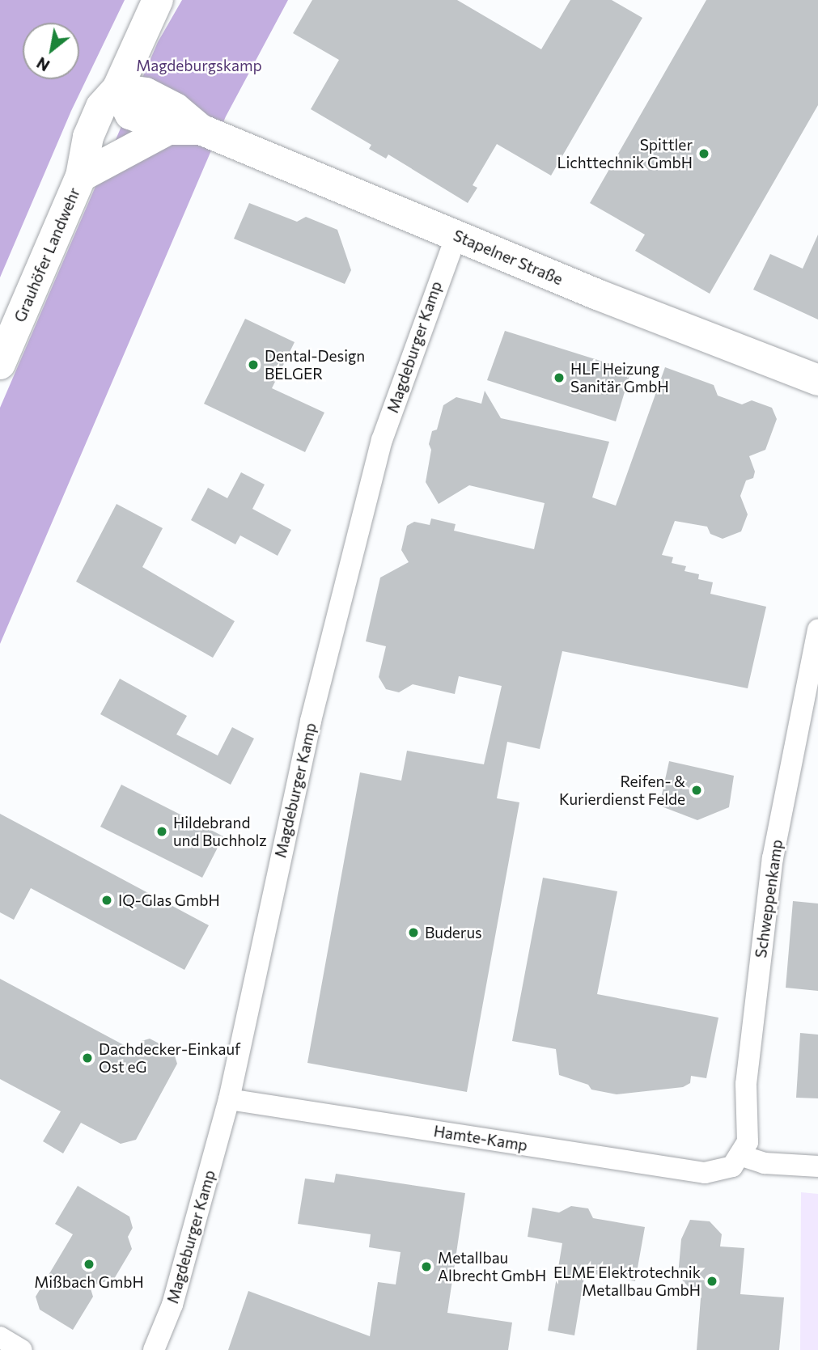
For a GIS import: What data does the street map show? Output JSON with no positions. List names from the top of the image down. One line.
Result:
{"streets":{"street":["Grauhöfer Landwehr","Stapelner Straße","Magdeburger Kamp","Schweppenkamp","Hamte-Kamp"]},"crossings":[["Grauhöfer Landwehr","Stapelner Straße"],["Stapelner Straße","Magdeburger Kamp"],["Magdeburger Kamp","Hamte-Kamp"],["Schweppenkamp","Hamte-Kamp"]],"parks":["Magdeburgskamp"],"places":["Spittler Lichttechnik GmbH","Dental-Design BELGER","HLF Heizung Sanitär GmbH","Reifen- & Kurierdienst Felde","Hildebrand und Buchholz","IQ-Glas GmbH","Buderus","Dachdecker-Einkauf Ost eG","Mißbach GmbH","Metallbau Albrecht GmbH","ELME Elektrotechnik Metallbau GmbH"],"north":"bottom left"}
